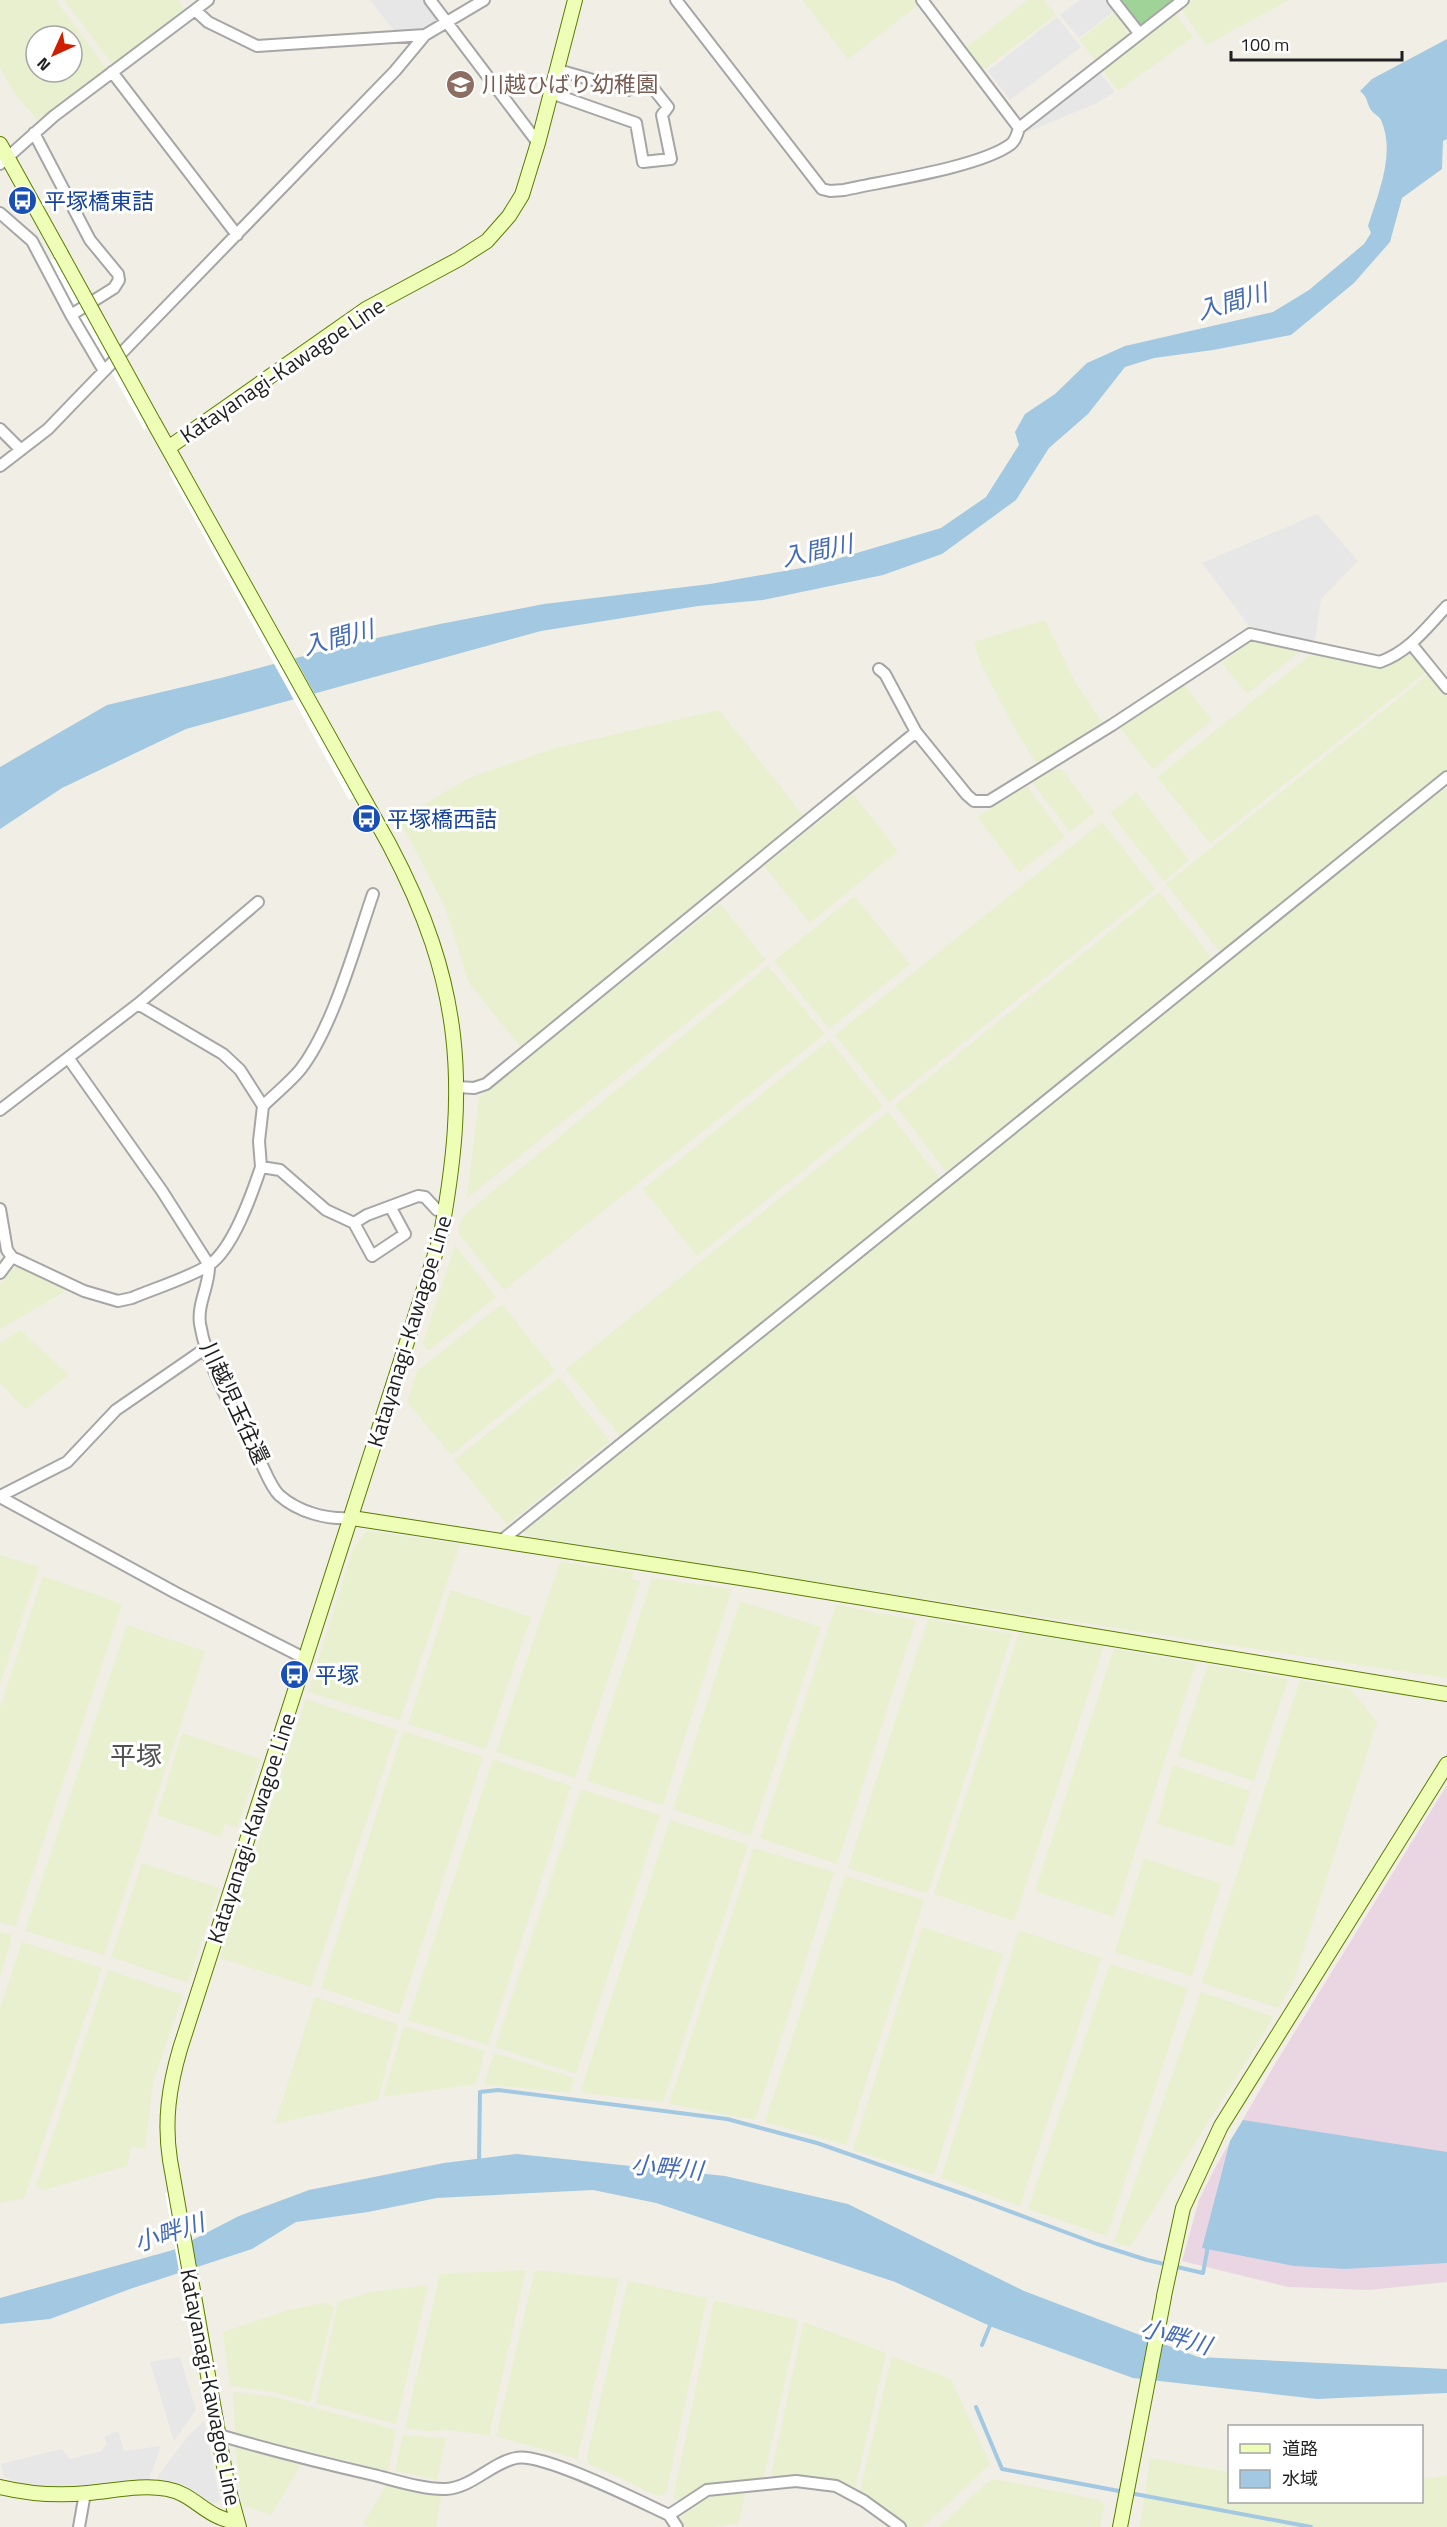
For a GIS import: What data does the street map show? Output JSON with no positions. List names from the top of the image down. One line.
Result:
{"streets":{"main road":["Katayanagi-Kawagoe Line"],"street":["川越児玉往還"]},"crossings":[["Katayanagi-Kawagoe Line","川越児玉往還"]],"districts":["平塚"],"water":["入間川","小畔川"],"places":{"school or university":["川越ひばり幼稚園"],"bus stop":["平塚橋東詰","平塚橋西詰","平塚"]},"legend":["道路","水域"],"scale_bar":"100 m","north":"bottom left"}
